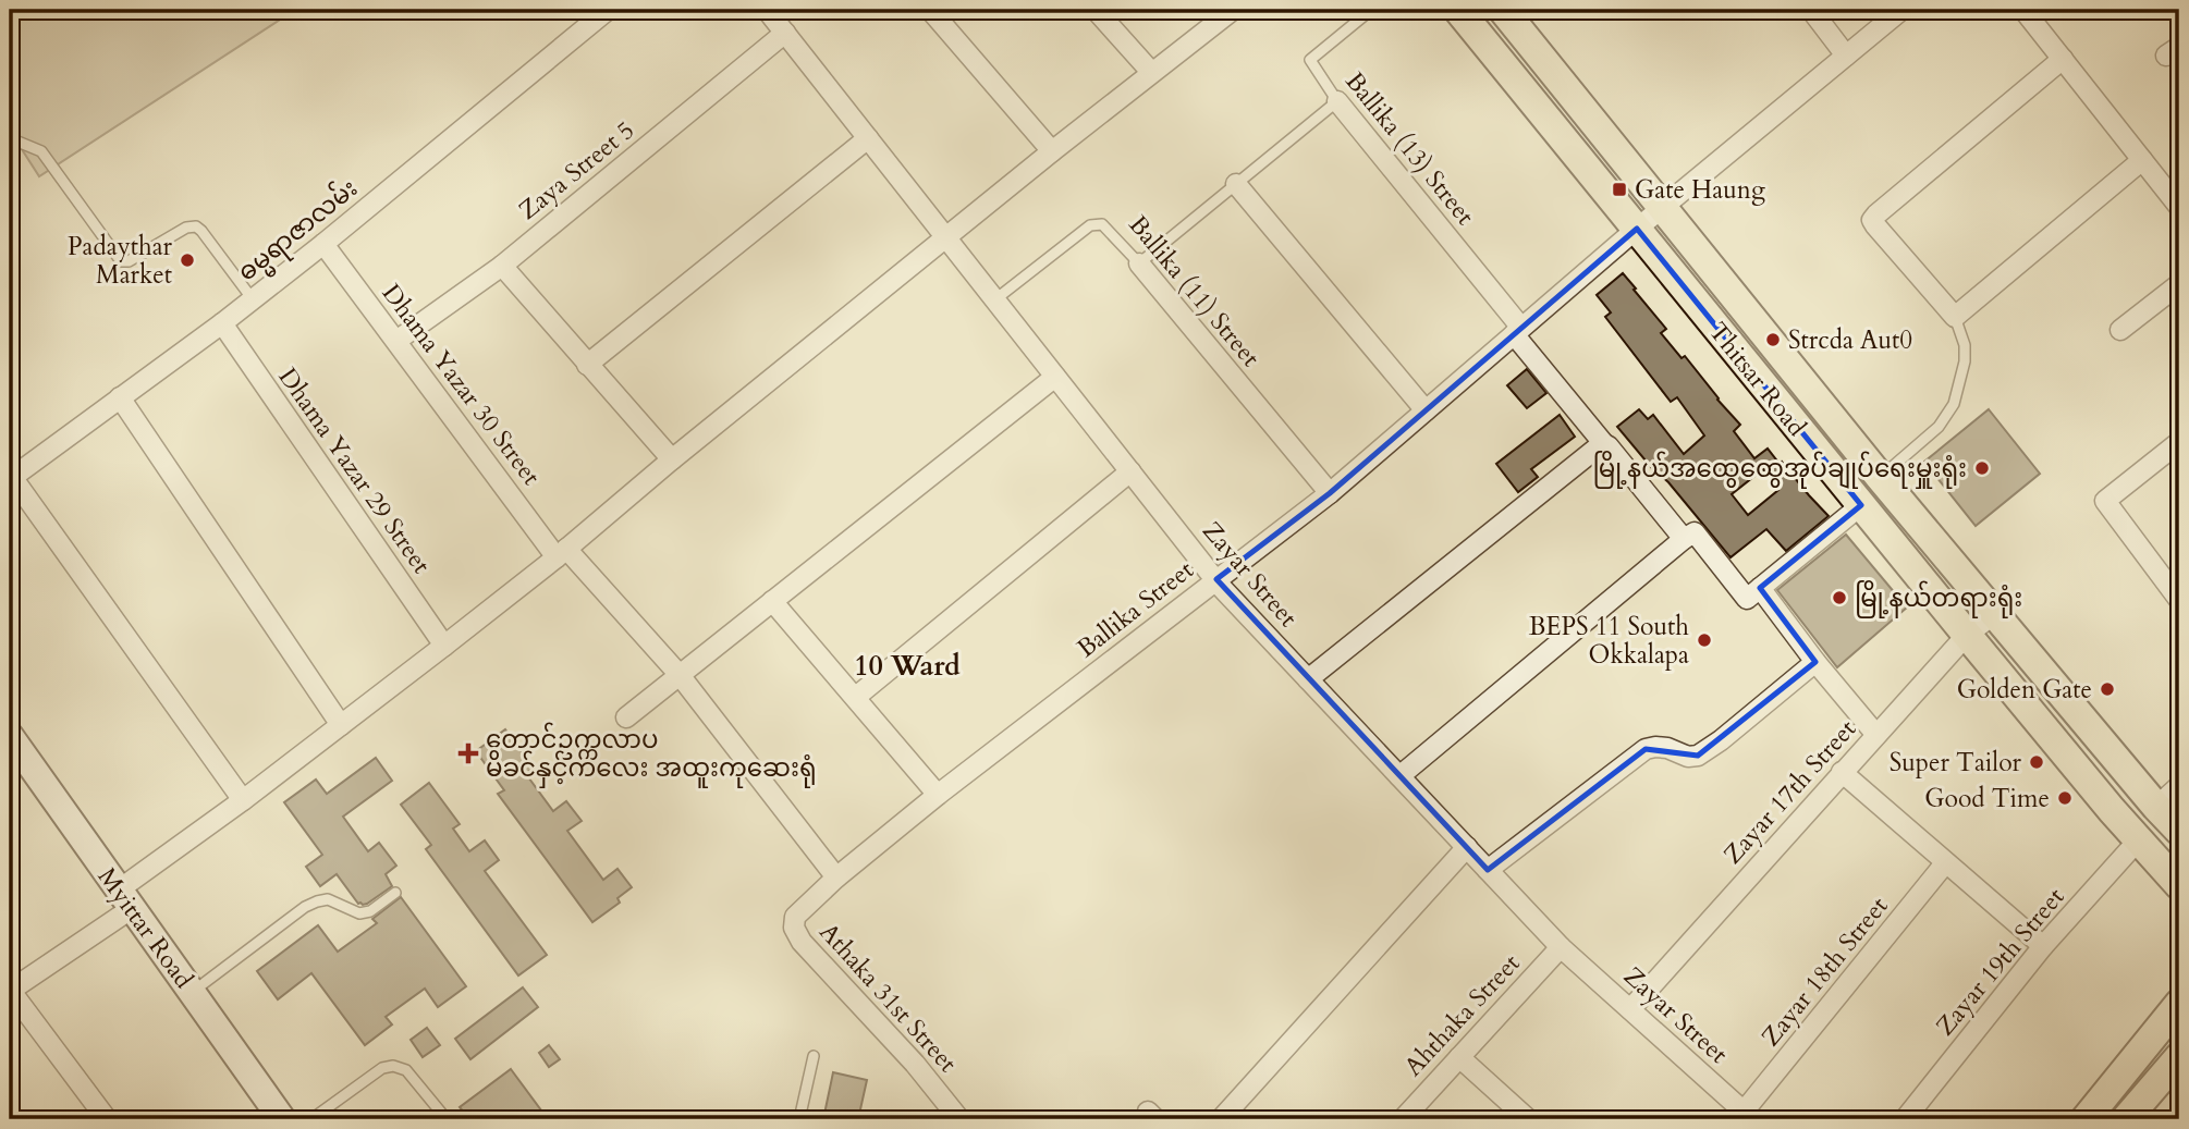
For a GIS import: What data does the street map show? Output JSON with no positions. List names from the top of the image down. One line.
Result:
{"streets":{"main road":["Thitsar Road","Myittar Road"],"street":["Ballika (13) Street","Zaya Street 5","ဓမ္မရာဇာလမ်း","Ballika (11) Street","Dhama Yazar 30 Street","Dhama Yazar 29 Street","Zayar Street","Ballika Street","Zayar 17th Street","Zayar 19th Street","Zayar 18th Street","Athaka 31st Street","Ahthaka Street"]},"crossings":[["Ballika (13) Street","Ballika Street"],["Zaya Street 5","Dhama Yazar 30 Street"],["Zaya Street 5","Zayar Street"],["ဓမ္မရာဇာလမ်း","Dhama Yazar 30 Street"],["ဓမ္မရာဇာလမ်း","Dhama Yazar 29 Street"],["Ballika (11) Street","Zayar Street"],["Ballika (11) Street","Ballika Street"],["Thitsar Road","Ballika Street"],["Thitsar Road","Zayar 17th Street"],["Thitsar Road","Zayar 19th Street"],["Dhama Yazar 30 Street","Ballika Street"],["Dhama Yazar 30 Street","Athaka 31st Street"],["Zayar Street","Ballika Street"],["Zayar Street","Zayar 17th Street"],["Zayar Street","Zayar 18th Street"],["Zayar Street","Ahthaka Street"],["Ballika Street","Athaka 31st Street"]],"districts":["10 Ward"],"places":{"transit":["Gate Haung"],"other":["Padaythar Market","Strcda Aut0","မြို့နယ်အထွေထွေအုပ်ချုပ်ရေးမှူးရုံး","မြို့နယ်တရားရုံး","BEPS 11 South Okkalapa","Golden Gate","Super Tailor","Good Time"],"health":["တောင်ဥက္ကလာပ မိခင်နှင့်ကလေး အထူးကုဆေးရုံ"]}}
